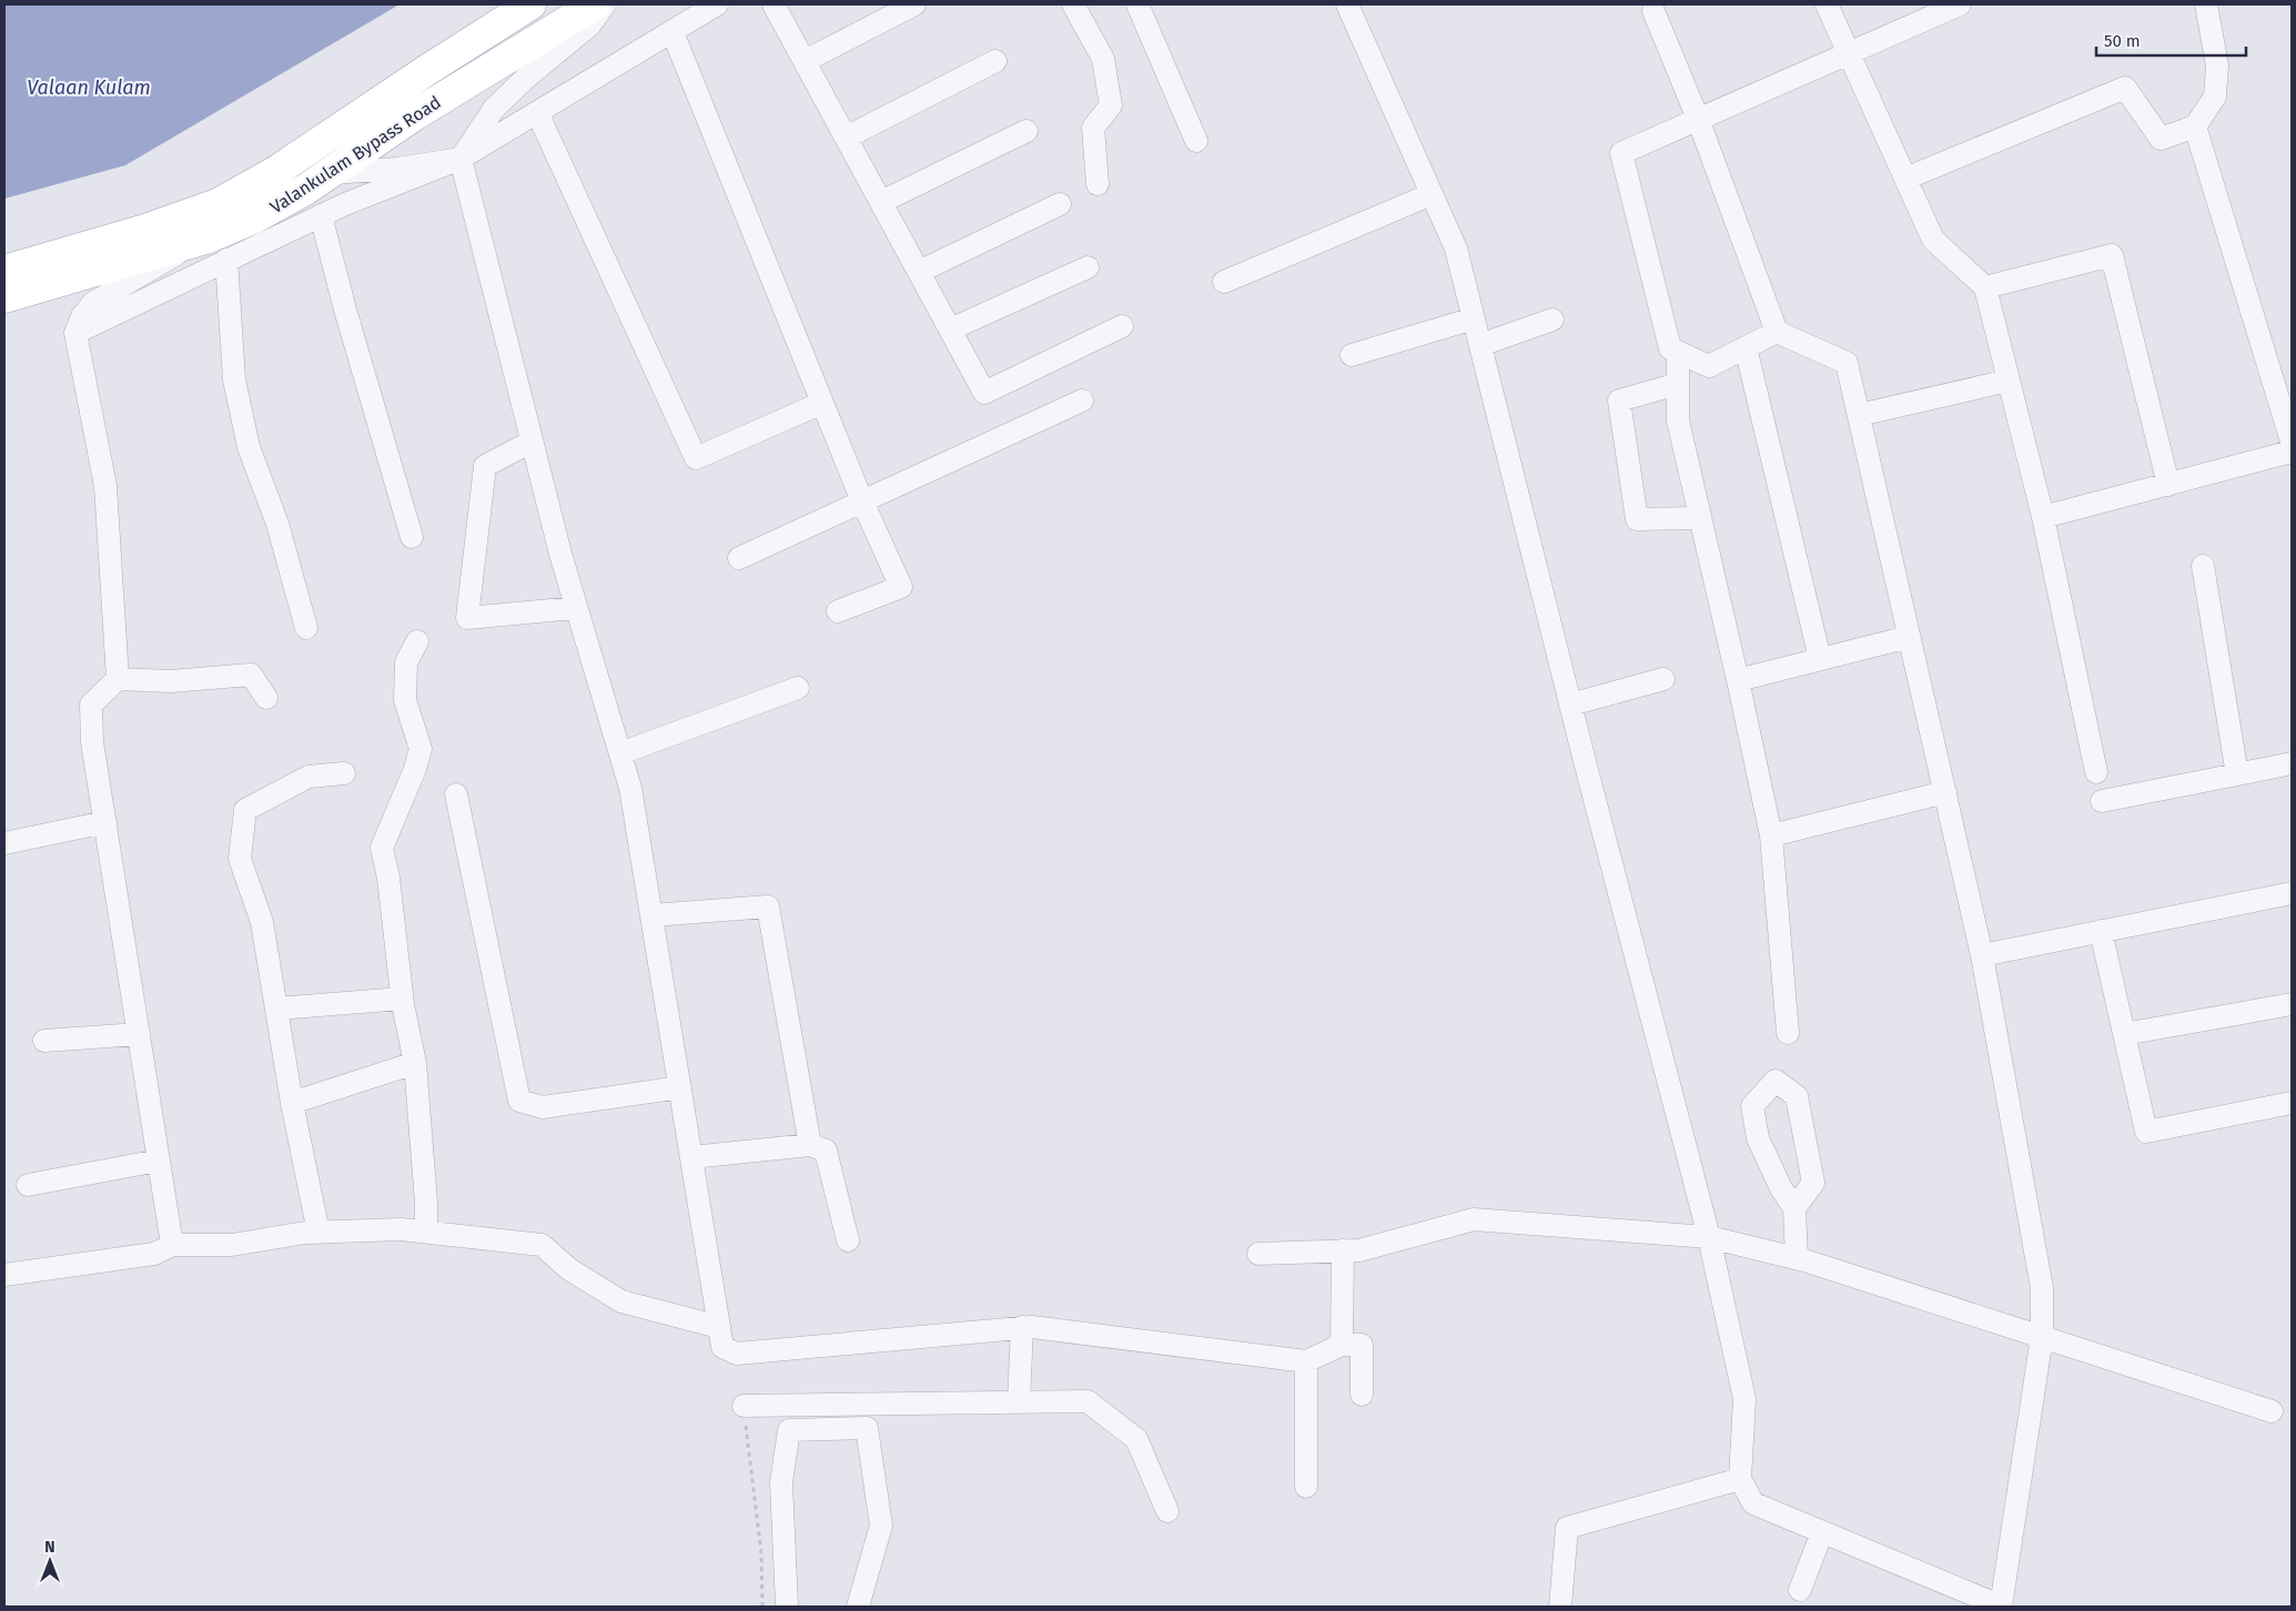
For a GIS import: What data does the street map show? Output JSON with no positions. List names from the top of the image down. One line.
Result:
{"streets":{"main road":["Valankulam Bypass Road"]},"water":["Valaan Kulam"],"scale_bar":"50 m","north":"top"}
